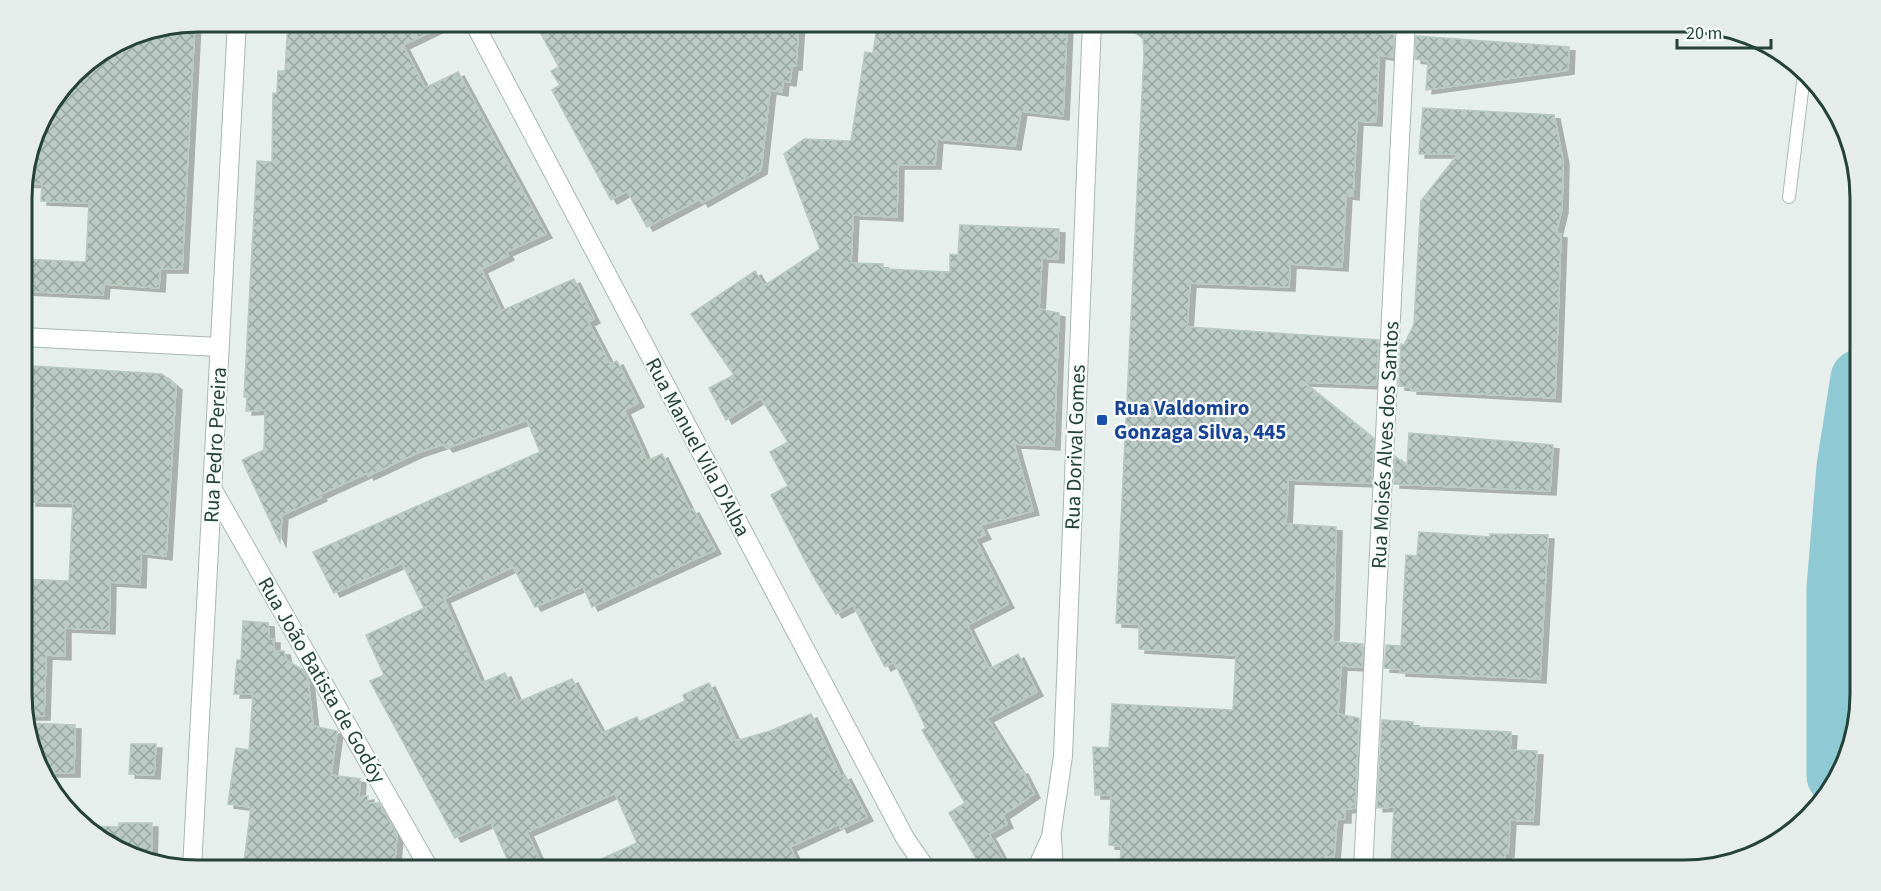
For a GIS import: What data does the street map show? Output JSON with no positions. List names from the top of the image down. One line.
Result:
{"streets":{"street":["Rua Pedro Pereira","Rua Moisés Alves dos Santos","Rua Manuel Vila D'Alba","Rua Dorival Gomes","Rua João Batista de Godóy"]},"crossings":[["Rua Pedro Pereira","Rua João Batista de Godóy"]],"places":{"transit":["Rua Valdomiro Gonzaga Silva, 445"]},"scale_bar":"20 m"}
